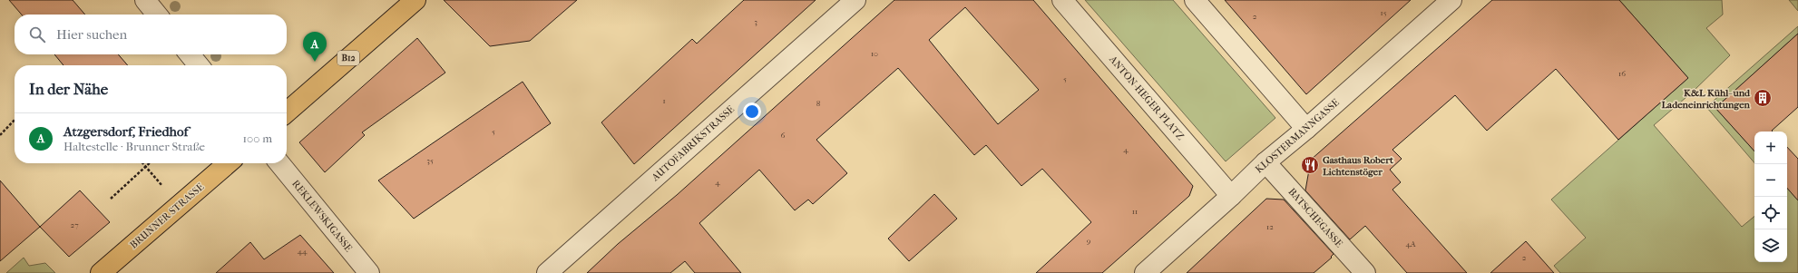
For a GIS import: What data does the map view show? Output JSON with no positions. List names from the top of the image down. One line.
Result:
{"streets":{"main road":["B12","BRUNNER STRASSE"],"street":["ANTON-HEGER-PLATZ","KLOSTERMANNGASSE","AUTOFABRIKSTRASSE","REKLEWSKIGASSE","BATSCHEGASSE"]},"crossings":[["ANTON-HEGER-PLATZ","KLOSTERMANNGASSE"],["KLOSTERMANNGASSE","BATSCHEGASSE"]],"places":{"building":["K&L Kühl- und Ladeneinrichtungen"],"restaurant":["Gasthaus Robert Lichtenstöger"]},"house_numbers":["15","2","3","10","16","5","1","8","5","6","4","35","4","11","27","12","9","4A","44","2"],"page":{"search":"Hier suchen","pins":"A","heading":"In der Nähe","list":[{"mark":"A","name":"Atzgersdorf, Friedhof","note":"Haltestelle · Brunner Straße","value":"100 m"}],"map_buttons":["+","−"]}}
